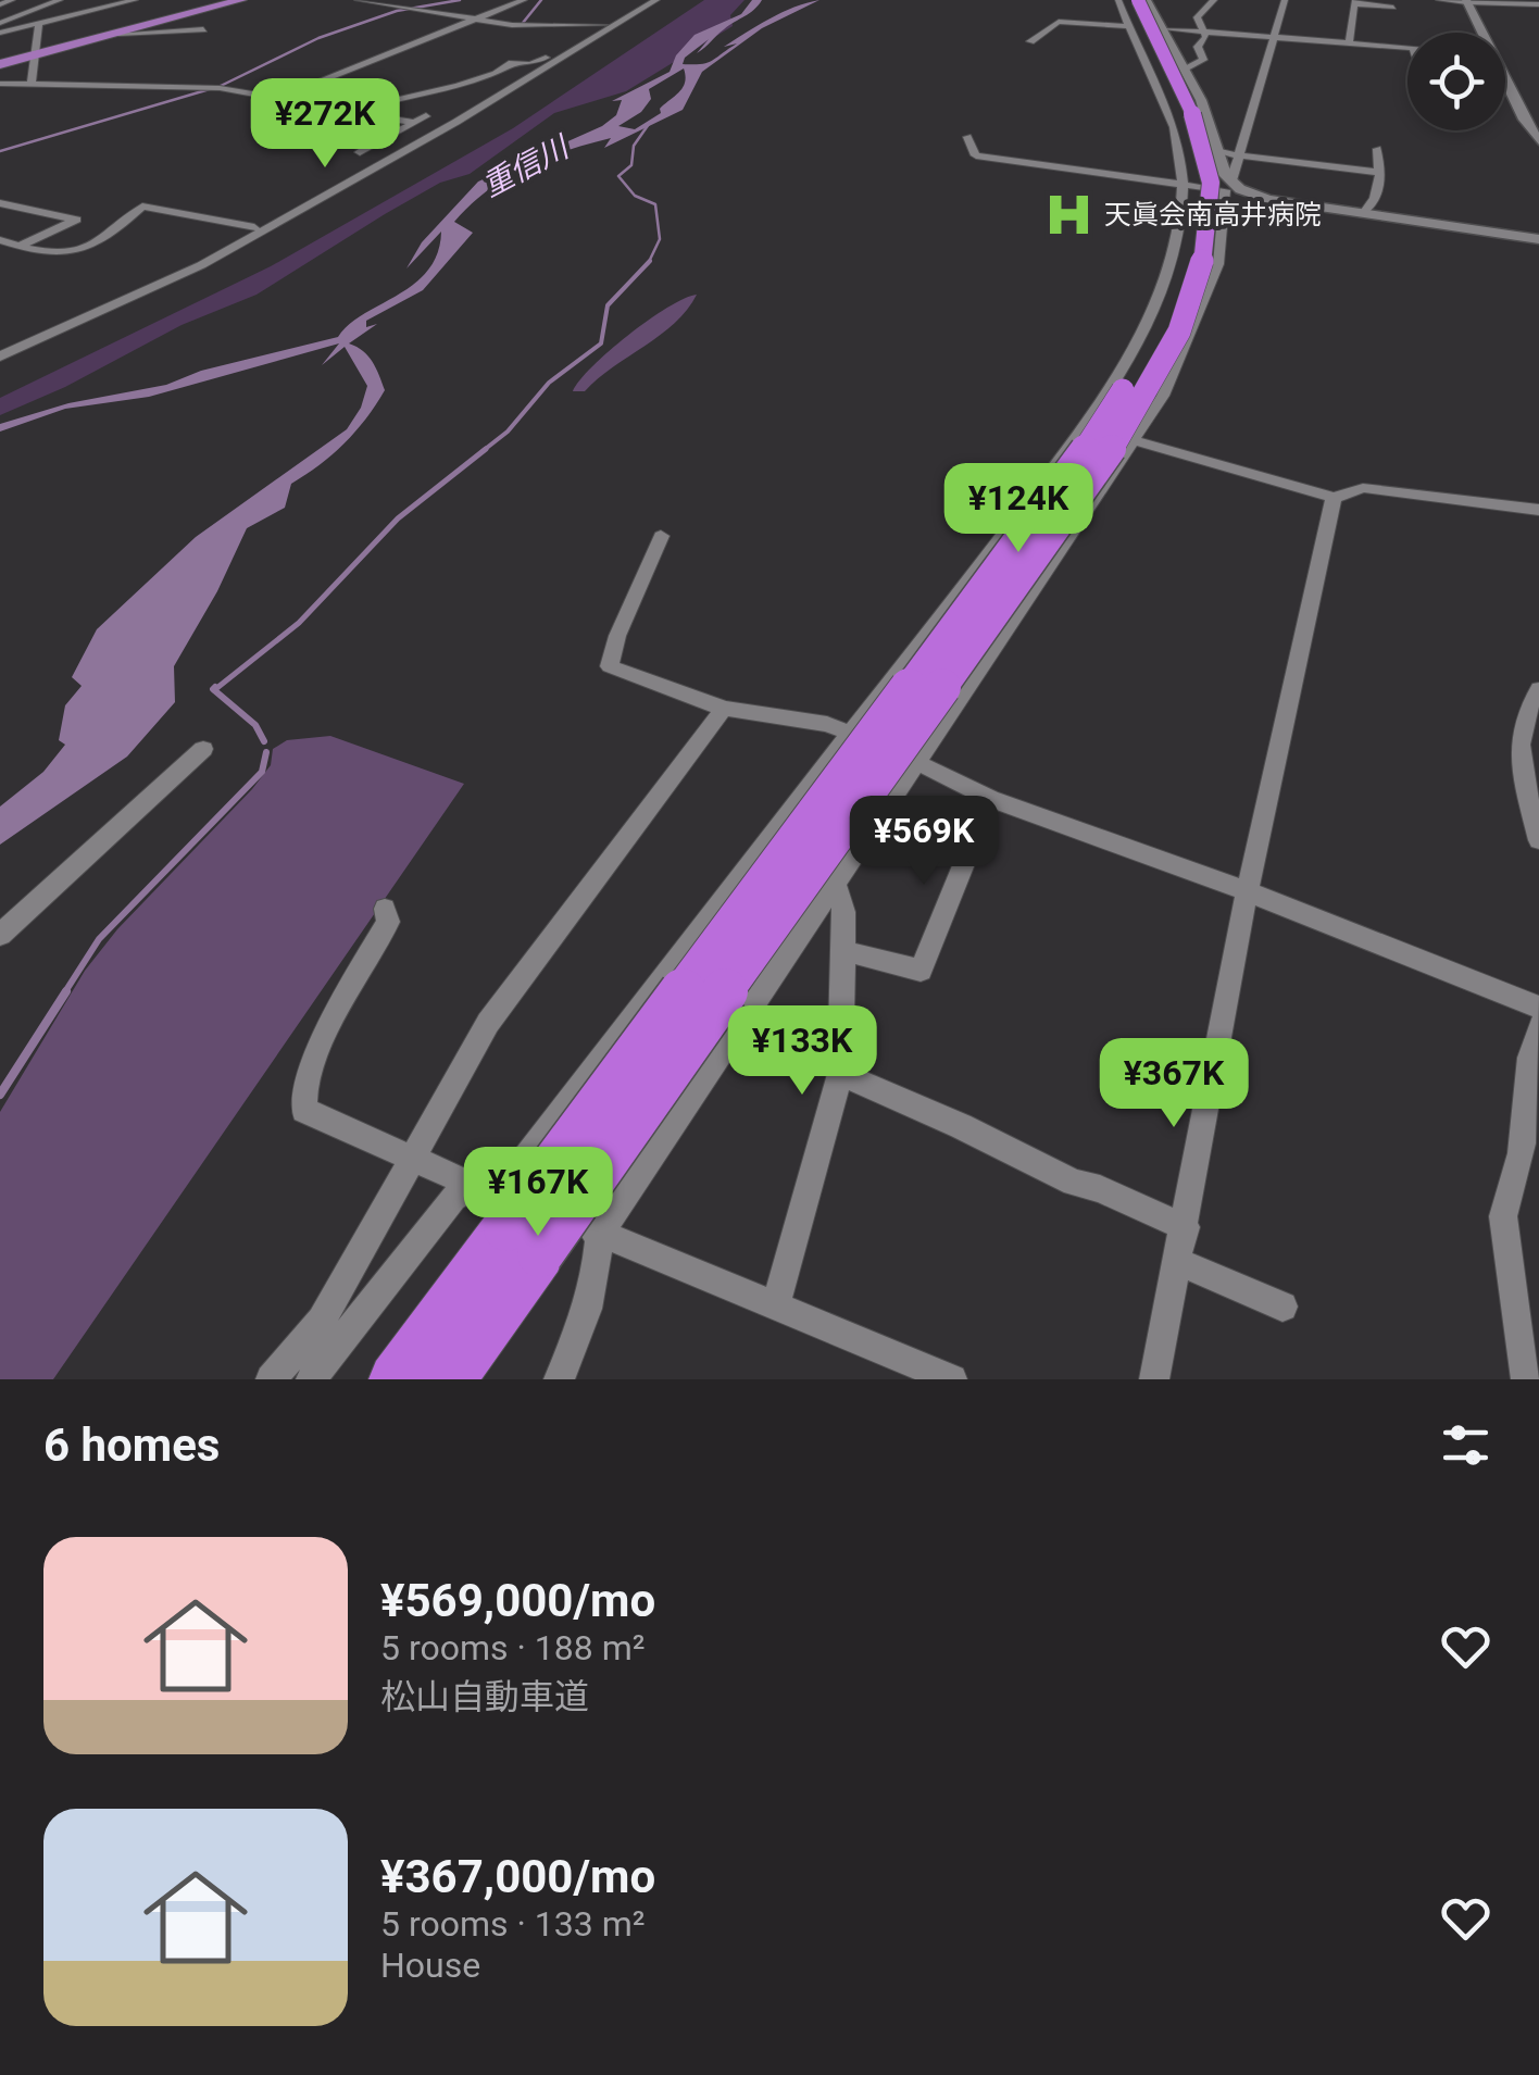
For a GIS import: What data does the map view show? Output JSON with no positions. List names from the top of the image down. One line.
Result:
{"water":["重信川"],"places":{"hospital":["天眞会南高井病院"]},"page":{"price":["¥272K","¥124K","¥569K","¥133K","¥367K","¥167K"],"heading":"6 homes","list":[{"name":"¥569,000/mo","note":"5 rooms · 188 m² · 松山自動車道"},{"name":"¥367,000/mo","note":"5 rooms · 133 m² · House"}]}}
